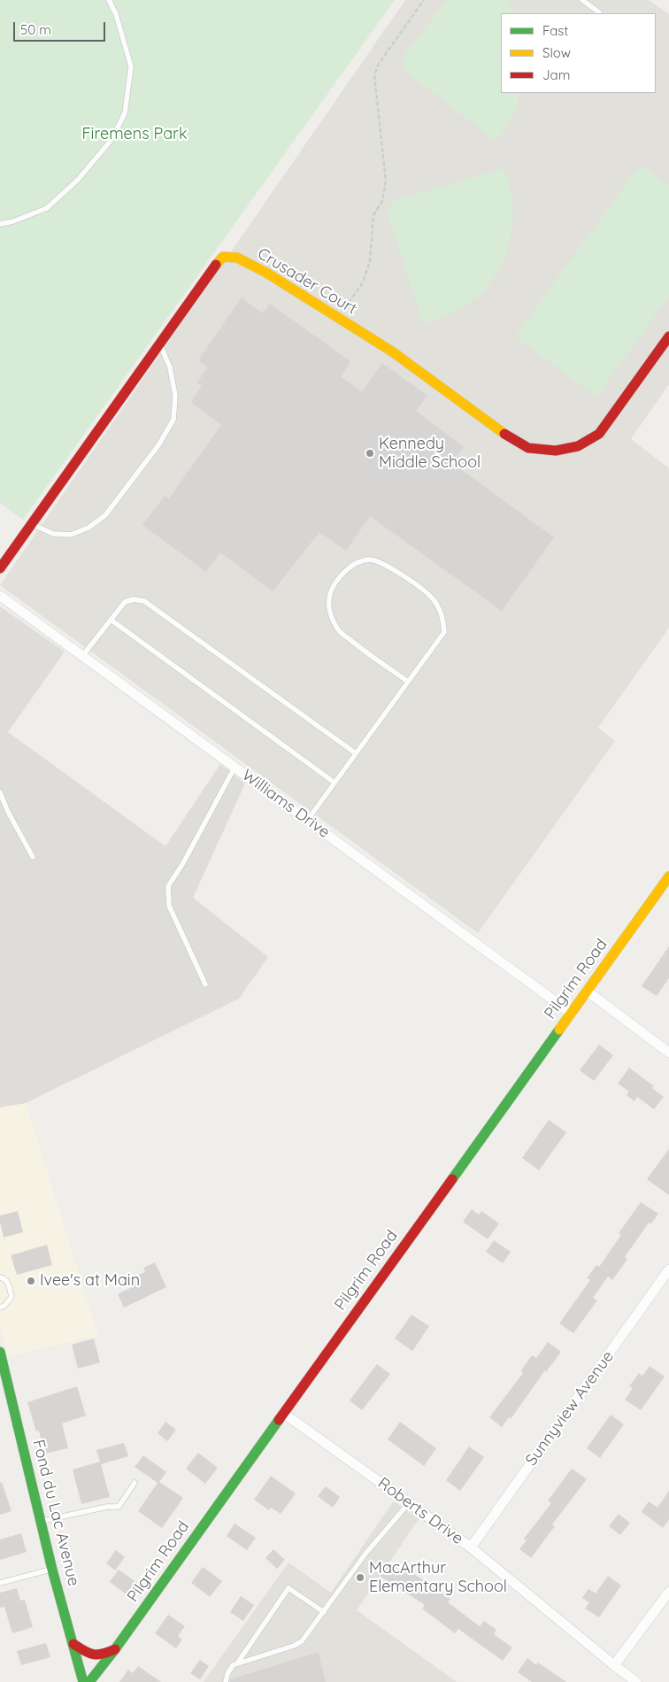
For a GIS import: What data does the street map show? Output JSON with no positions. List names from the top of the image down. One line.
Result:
{"streets":{"street":["Crusader Court","Williams Drive","Pilgrim Road","Sunnyview Avenue","Roberts Drive","Fond du Lac Avenue"]},"crossings":[["Williams Drive","Pilgrim Road"],["Pilgrim Road","Roberts Drive"],["Sunnyview Avenue","Roberts Drive"]],"parks":["Firemens Park"],"places":["Kennedy Middle School","Ivee's at Main","MacArthur Elementary School"],"legend":["Fast","Slow","Jam"],"scale_bar":"50 m"}
